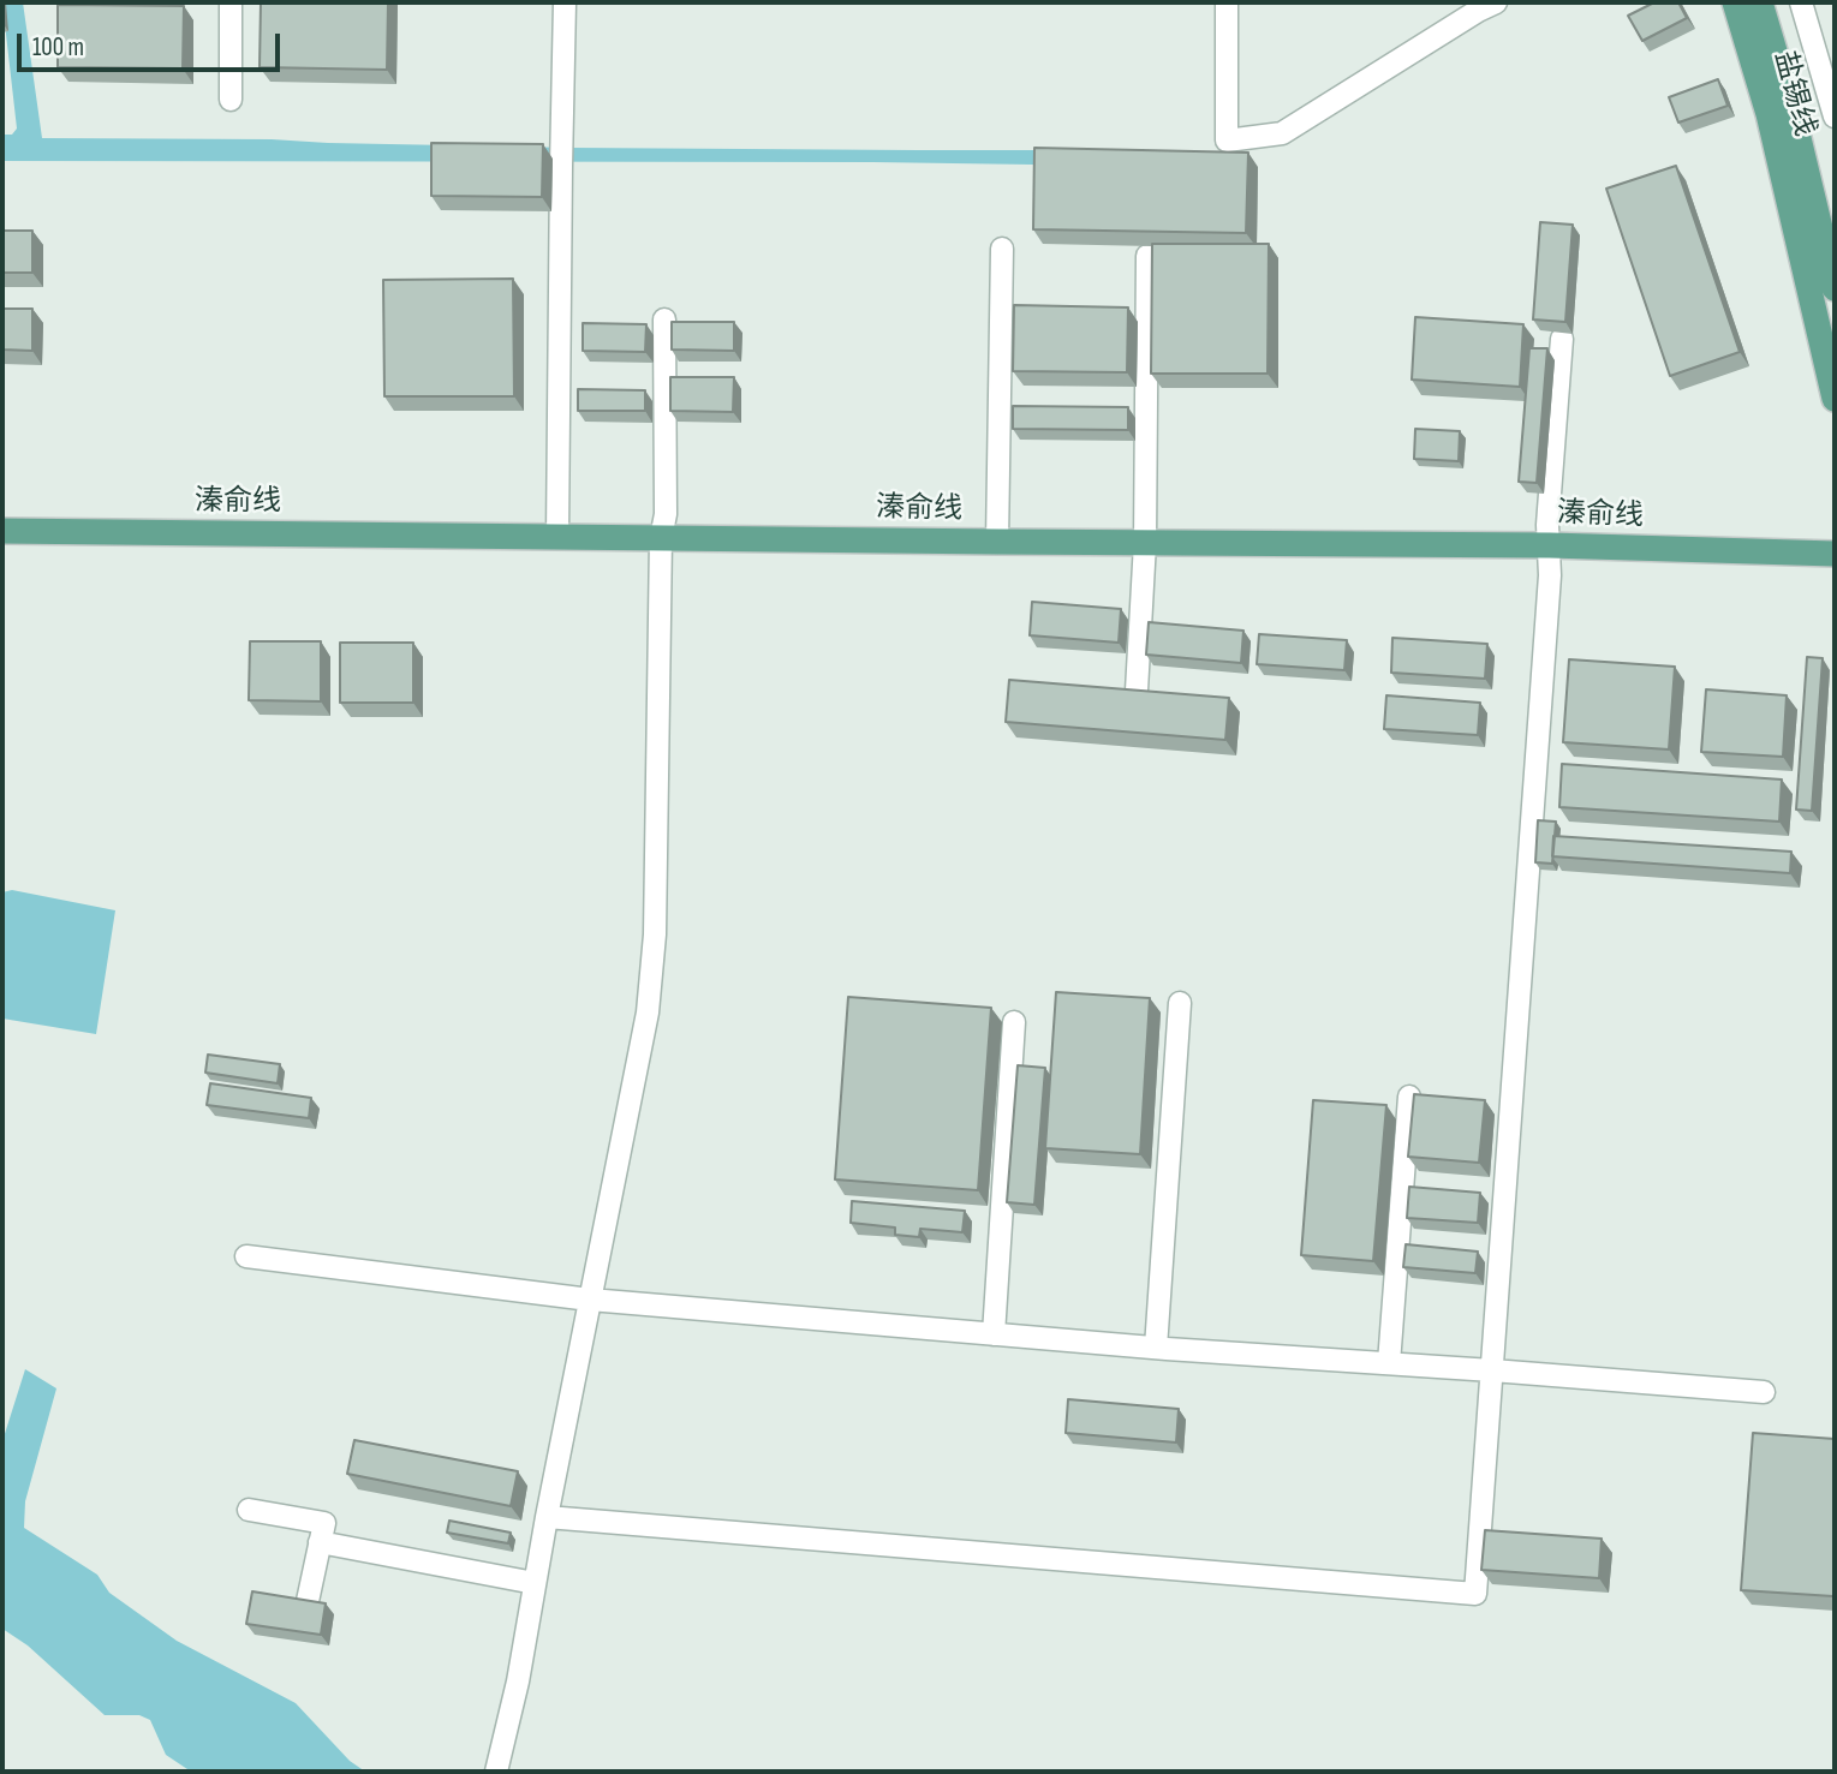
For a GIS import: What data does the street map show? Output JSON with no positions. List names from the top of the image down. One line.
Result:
{"streets":{"main road":["盐锡线","溱俞线"]},"scale_bar":"100 m"}
